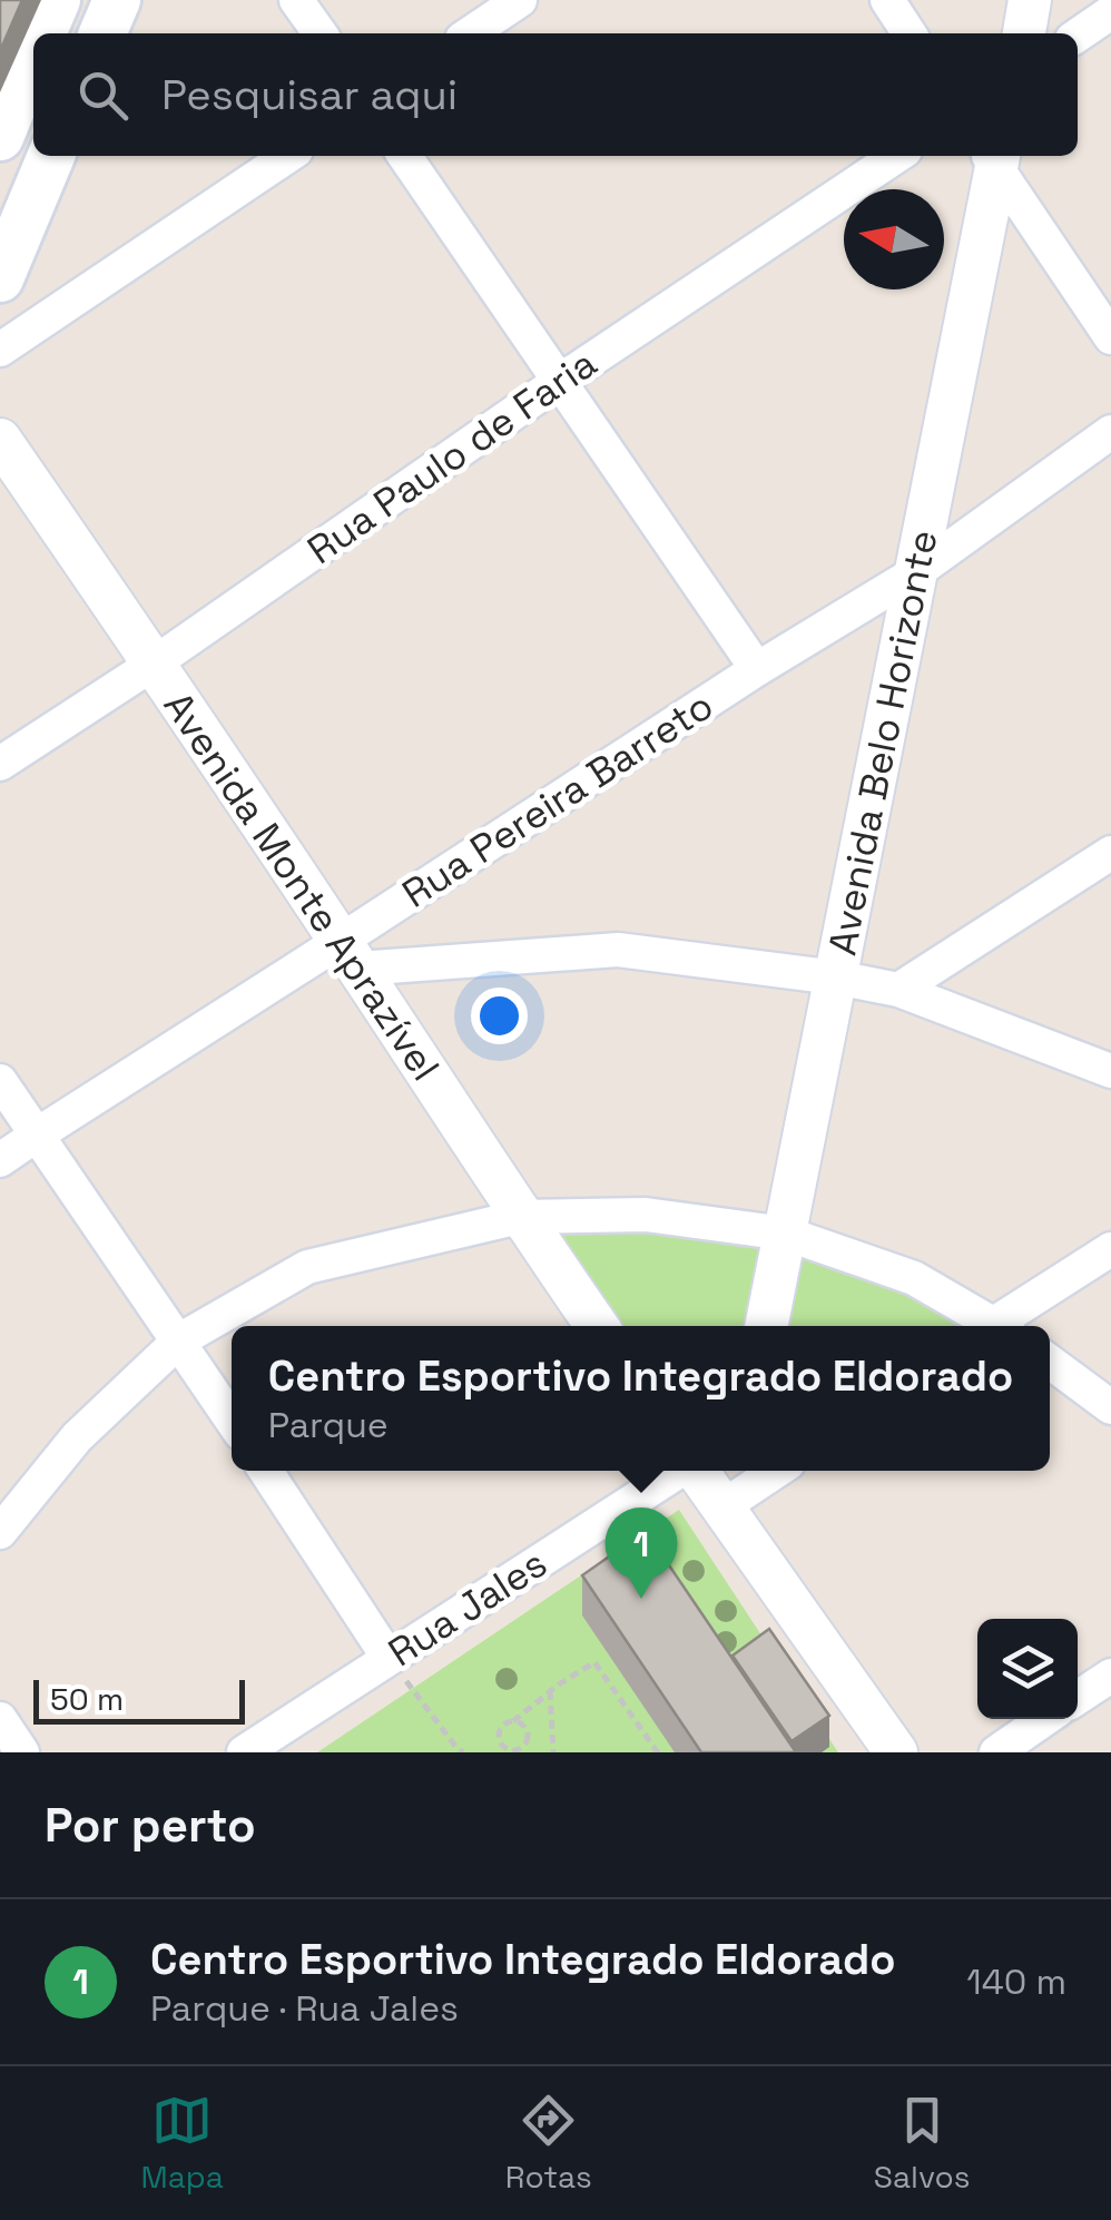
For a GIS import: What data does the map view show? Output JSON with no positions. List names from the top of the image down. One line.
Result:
{"streets":{"street":["Rua Paulo de Faria","Avenida Belo Horizonte","Rua Pereira Barreto","Avenida Monte Aprazível","Rua Jales"]},"crossings":[["Rua Paulo de Faria","Avenida Monte Aprazível"],["Avenida Belo Horizonte","Rua Pereira Barreto"],["Rua Pereira Barreto","Avenida Monte Aprazível"]],"scale_bar":"50 m","north":"left","page":{"search":"Pesquisar aqui","popup":["Centro Esportivo Integrado Eldorado","Parque"],"pins":"1","scale":"50 m","heading":"Por perto","list":[{"mark":"1","name":"Centro Esportivo Integrado Eldorado","note":"Parque · Rua Jales","value":"140 m"}],"nav":["Mapa","Rotas","Salvos"]}}
